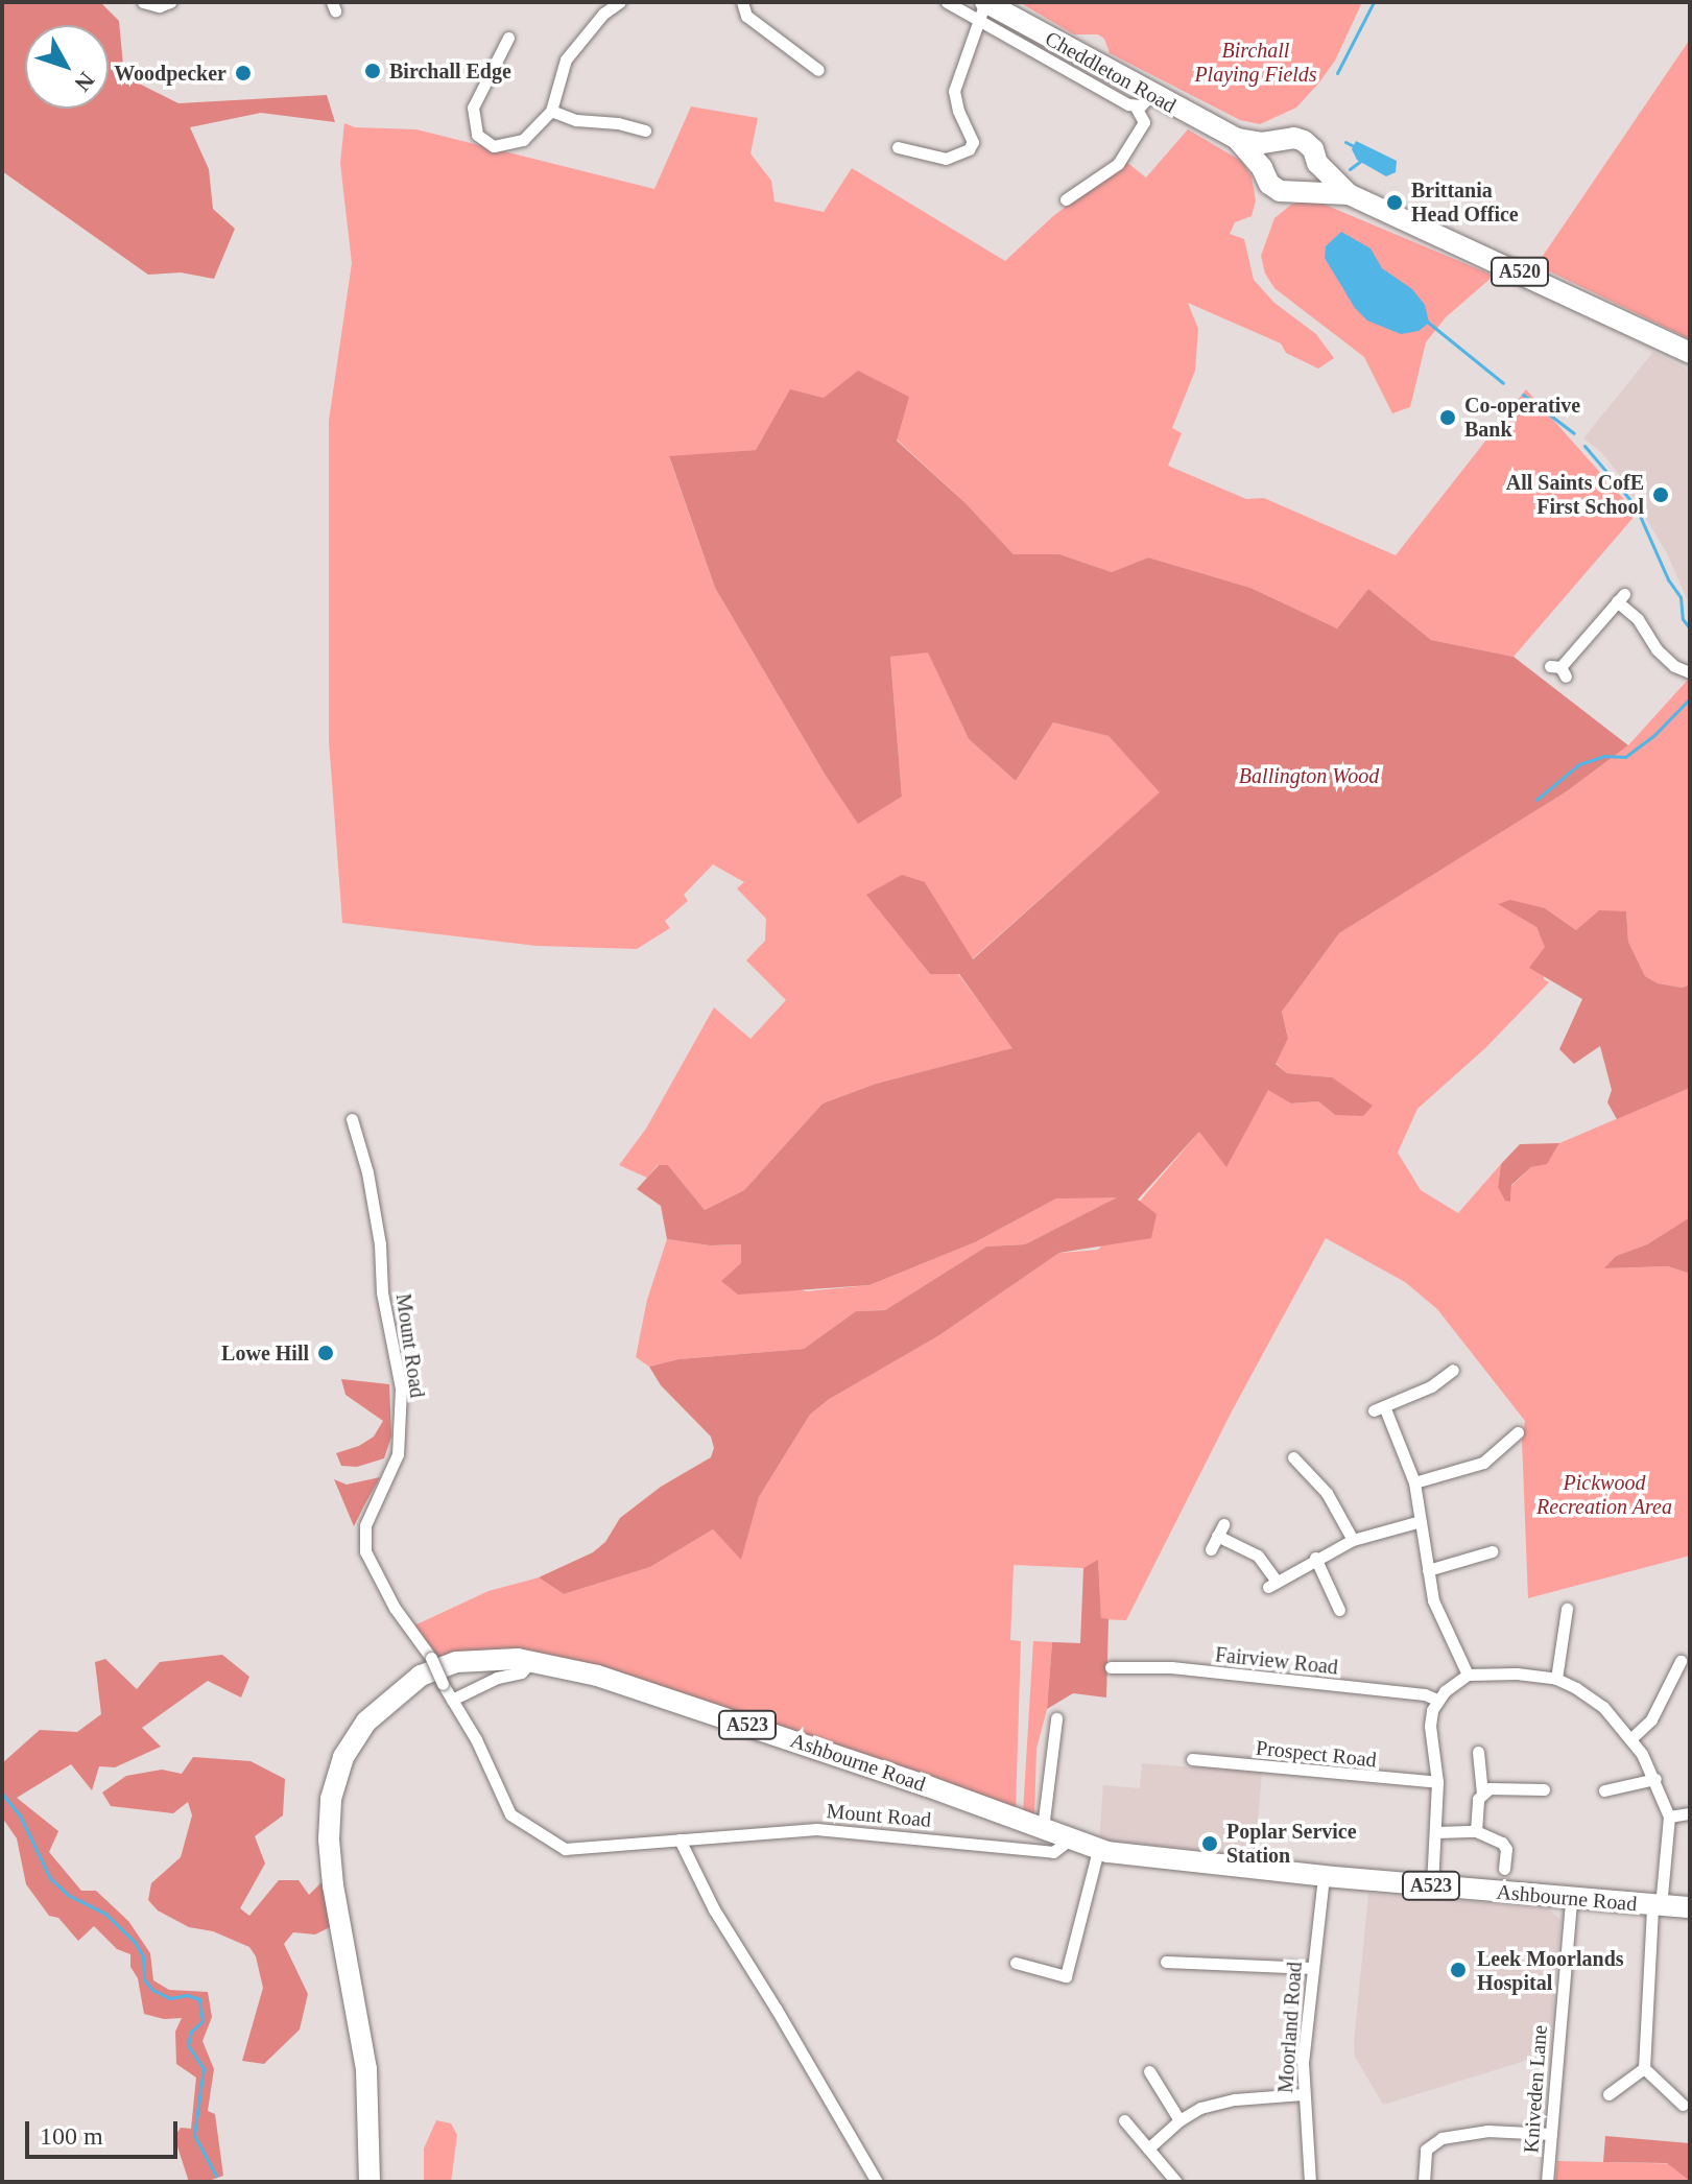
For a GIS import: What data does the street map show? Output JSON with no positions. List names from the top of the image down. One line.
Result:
{"streets":{"highway":["Cheddleton Road","A520","A523","Ashbourne Road"],"street":["Mount Road","Fairview Road","Prospect Road","Moorland Road","Kniveden Lane"]},"crossings":[["Mount Road","Ashbourne Road"],["Ashbourne Road","Moorland Road"],["Ashbourne Road","Kniveden Lane"]],"parks":["Birchall Playing Fields","Ballington Wood","Pickwood Recreation Area"],"places":["Birchall Edge","Woodpecker","Brittania Head Office","Co-operative Bank","All Saints CofE First School","Lowe Hill","Poplar Service Station","Leek Moorlands Hospital"],"scale_bar":"100 m","north":"bottom right"}
